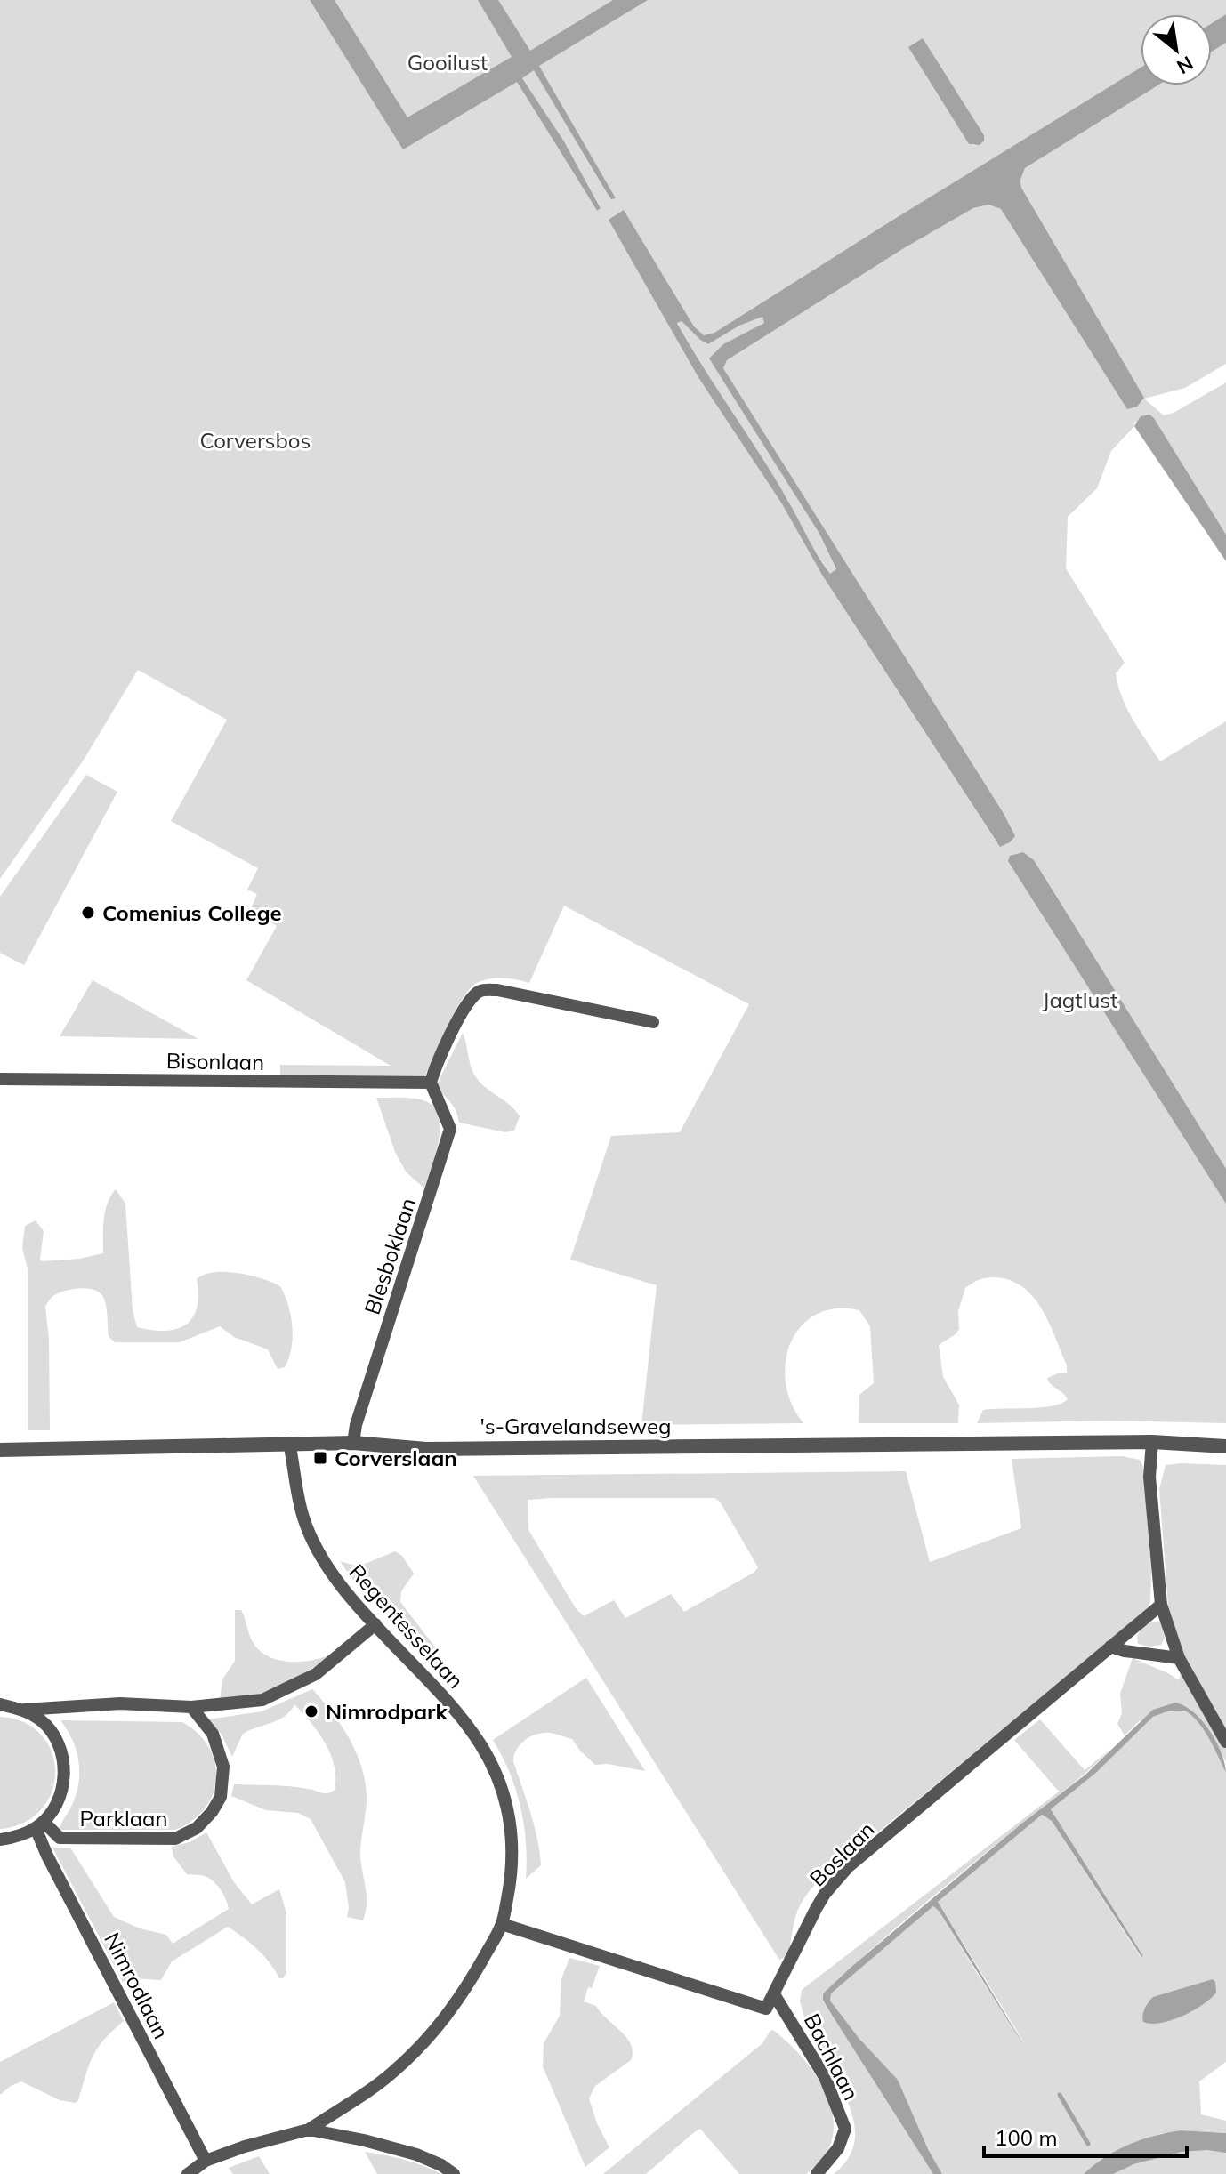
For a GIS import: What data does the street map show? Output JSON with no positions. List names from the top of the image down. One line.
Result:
{"streets":{"street":["Bisonlaan","Blesboklaan","'s-Gravelandseweg","Regentesselaan","Parklaan","Boslaan","Nimrodlaan","Bachlaan"]},"crossings":[["Bisonlaan","Blesboklaan"],["Blesboklaan","'s-Gravelandseweg"],["'s-Gravelandseweg","Regentesselaan"],["Parklaan","Nimrodlaan"],["Boslaan","Bachlaan"]],"parks":["Gooilust","Corversbos","Jagtlust"],"places":{"other":["Comenius College","Nimrodpark"],"transit":["Corverslaan"]},"scale_bar":"100 m","north":"bottom right"}
